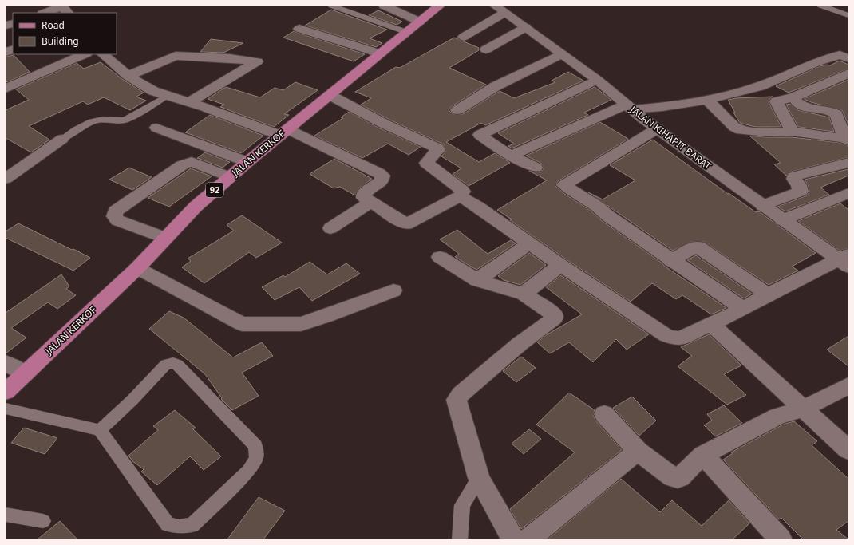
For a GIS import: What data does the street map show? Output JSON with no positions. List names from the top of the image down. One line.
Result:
{"streets":{"main road":["JALAN KERKOF","92"],"street":["JALAN KIHAPIT BARAT"]},"legend":["Road","Building"]}
